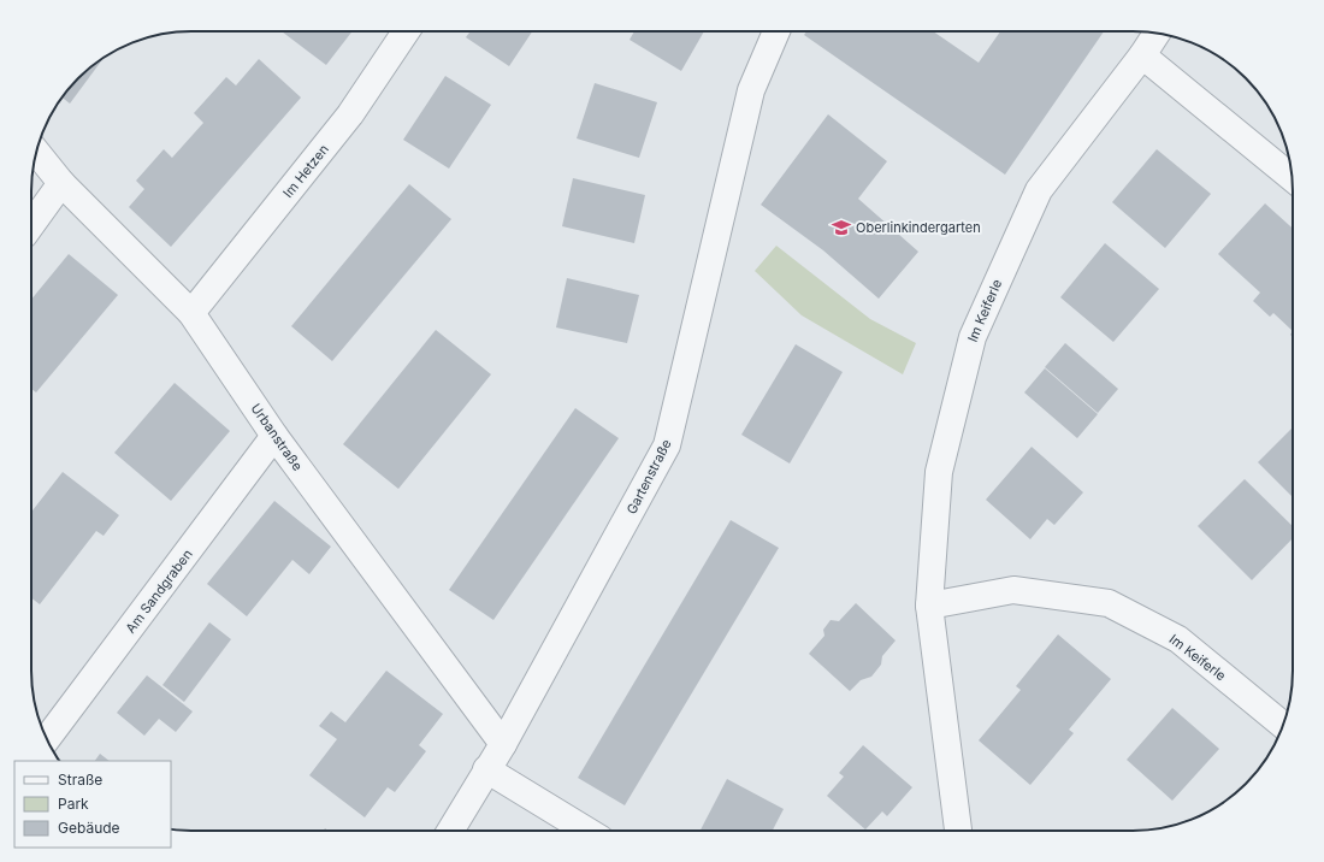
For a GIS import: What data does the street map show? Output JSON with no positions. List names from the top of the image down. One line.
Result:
{"streets":{"street":["Im Hetzen","Im Keiferle","Urbanstraße","Gartenstraße","Am Sandgraben"]},"crossings":[["Im Hetzen","Urbanstraße"],["Urbanstraße","Gartenstraße"],["Urbanstraße","Am Sandgraben"]],"places":{"school or university":["Oberlinkindergarten"]},"legend":["Straße","Park","Gebäude"]}
